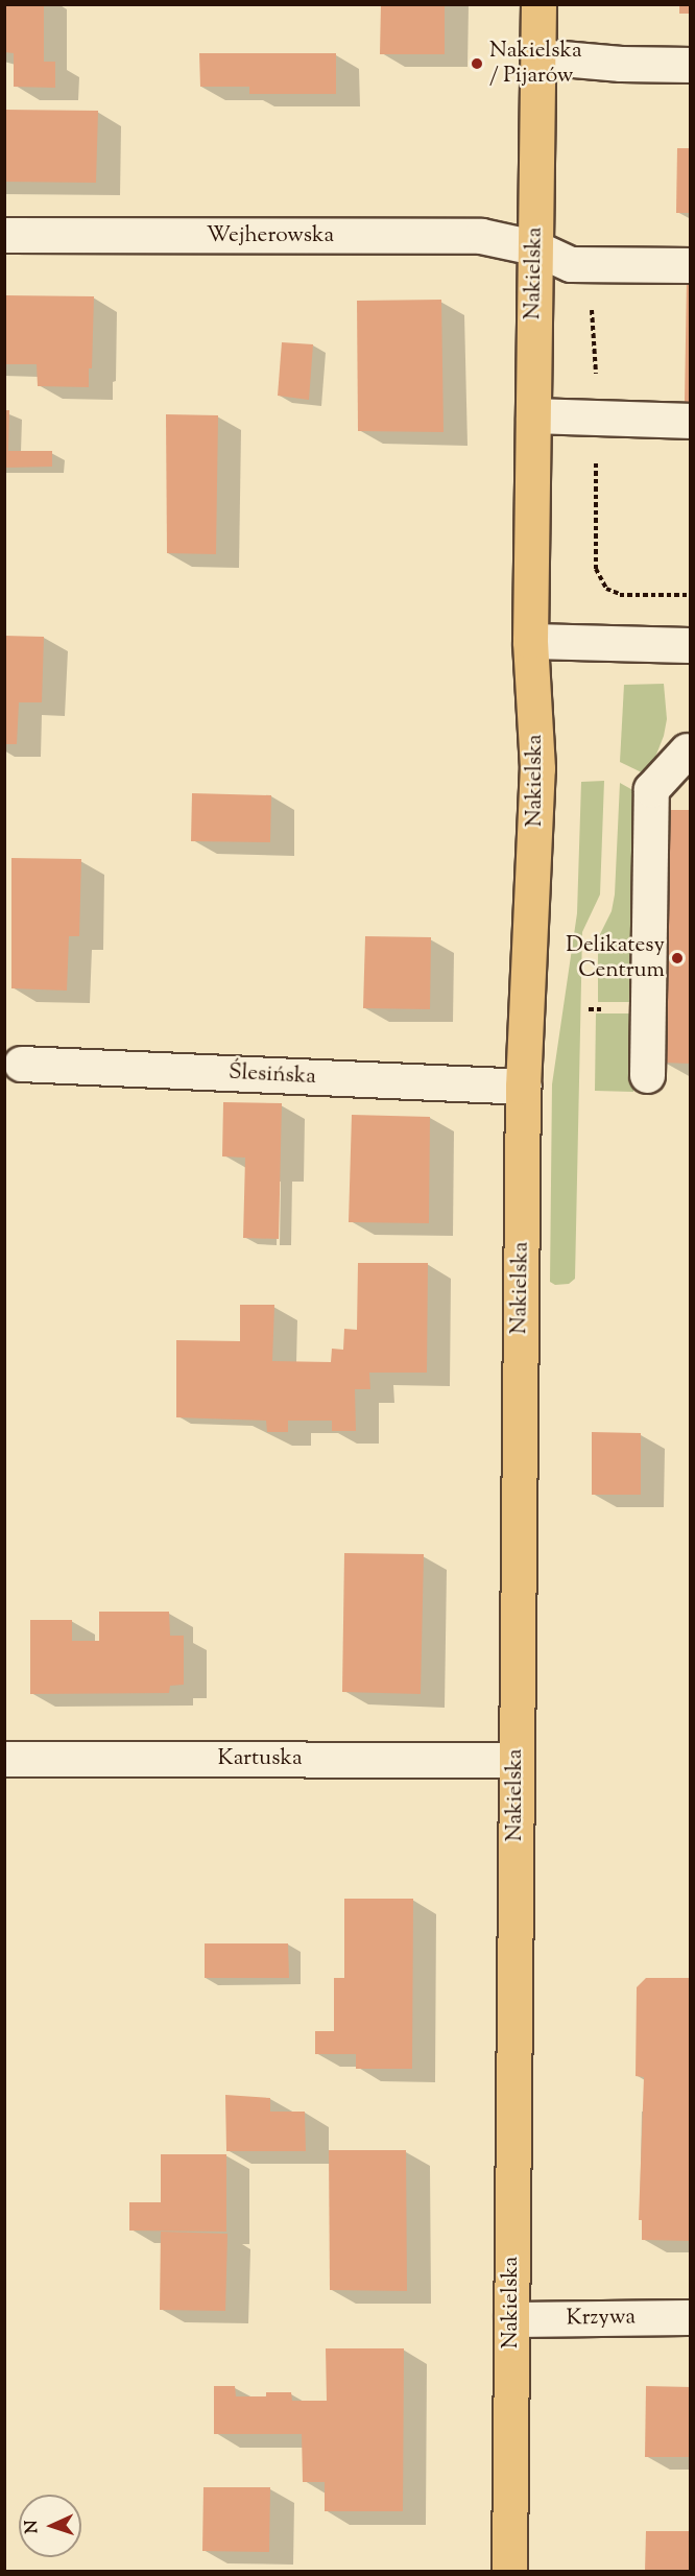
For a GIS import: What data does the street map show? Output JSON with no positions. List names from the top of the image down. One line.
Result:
{"streets":{"main road":["Nakielska"],"street":["Wejherowska","Ślesińska","Kartuska","Krzywa"]},"crossings":[["Wejherowska","Nakielska"],["Nakielska","Ślesińska"],["Nakielska","Kartuska"],["Nakielska","Krzywa"]],"places":["Nakielska / Pijarów","Delikatesy Centrum"],"north":"left"}
